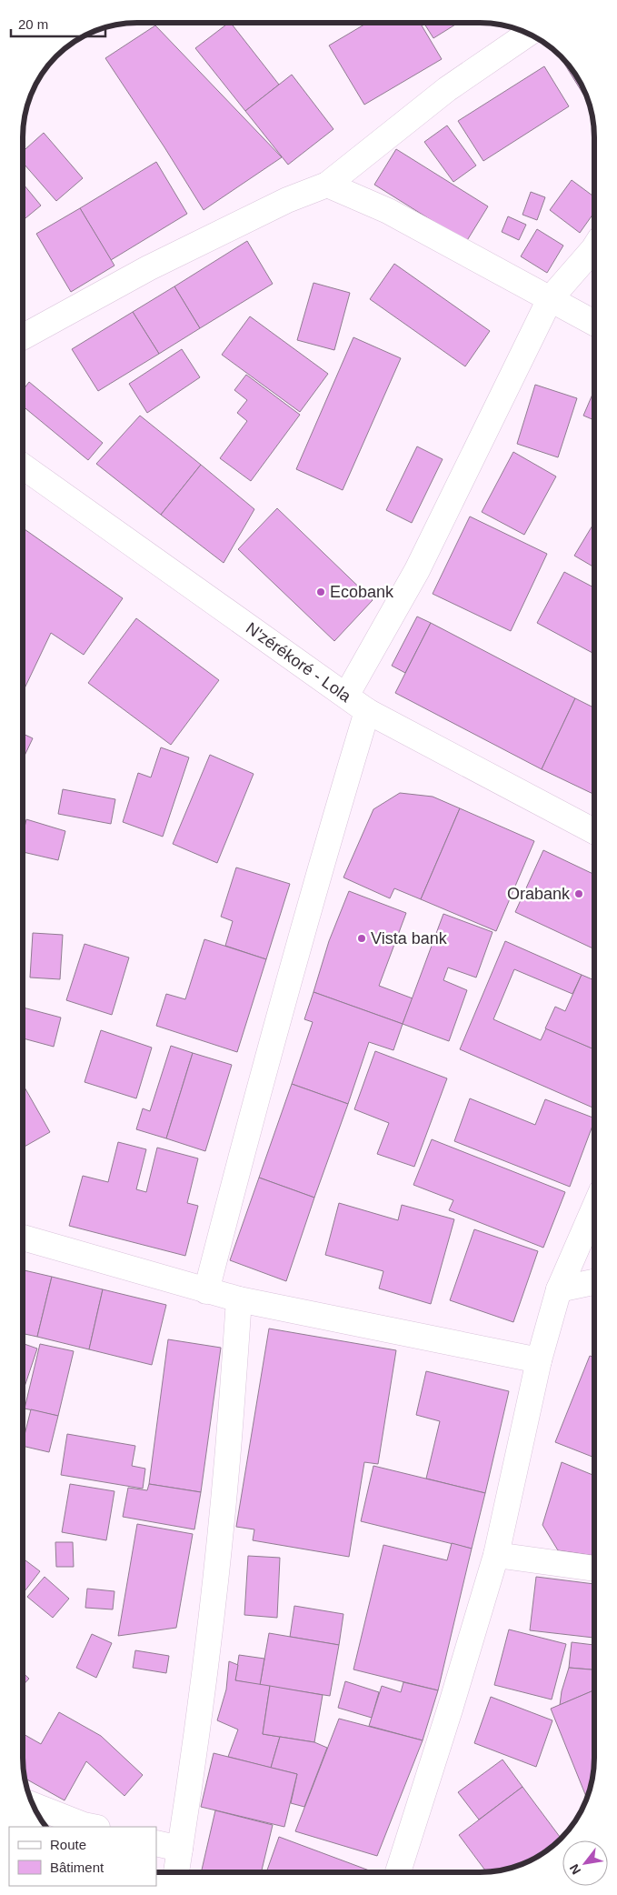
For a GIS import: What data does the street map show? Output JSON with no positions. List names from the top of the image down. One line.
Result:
{"streets":{"main road":["N'zérékoré - Lola"]},"places":["Ecobank","Orabank","Vista bank"],"legend":["Route","Bâtiment"],"scale_bar":"20 m","north":"bottom left"}
